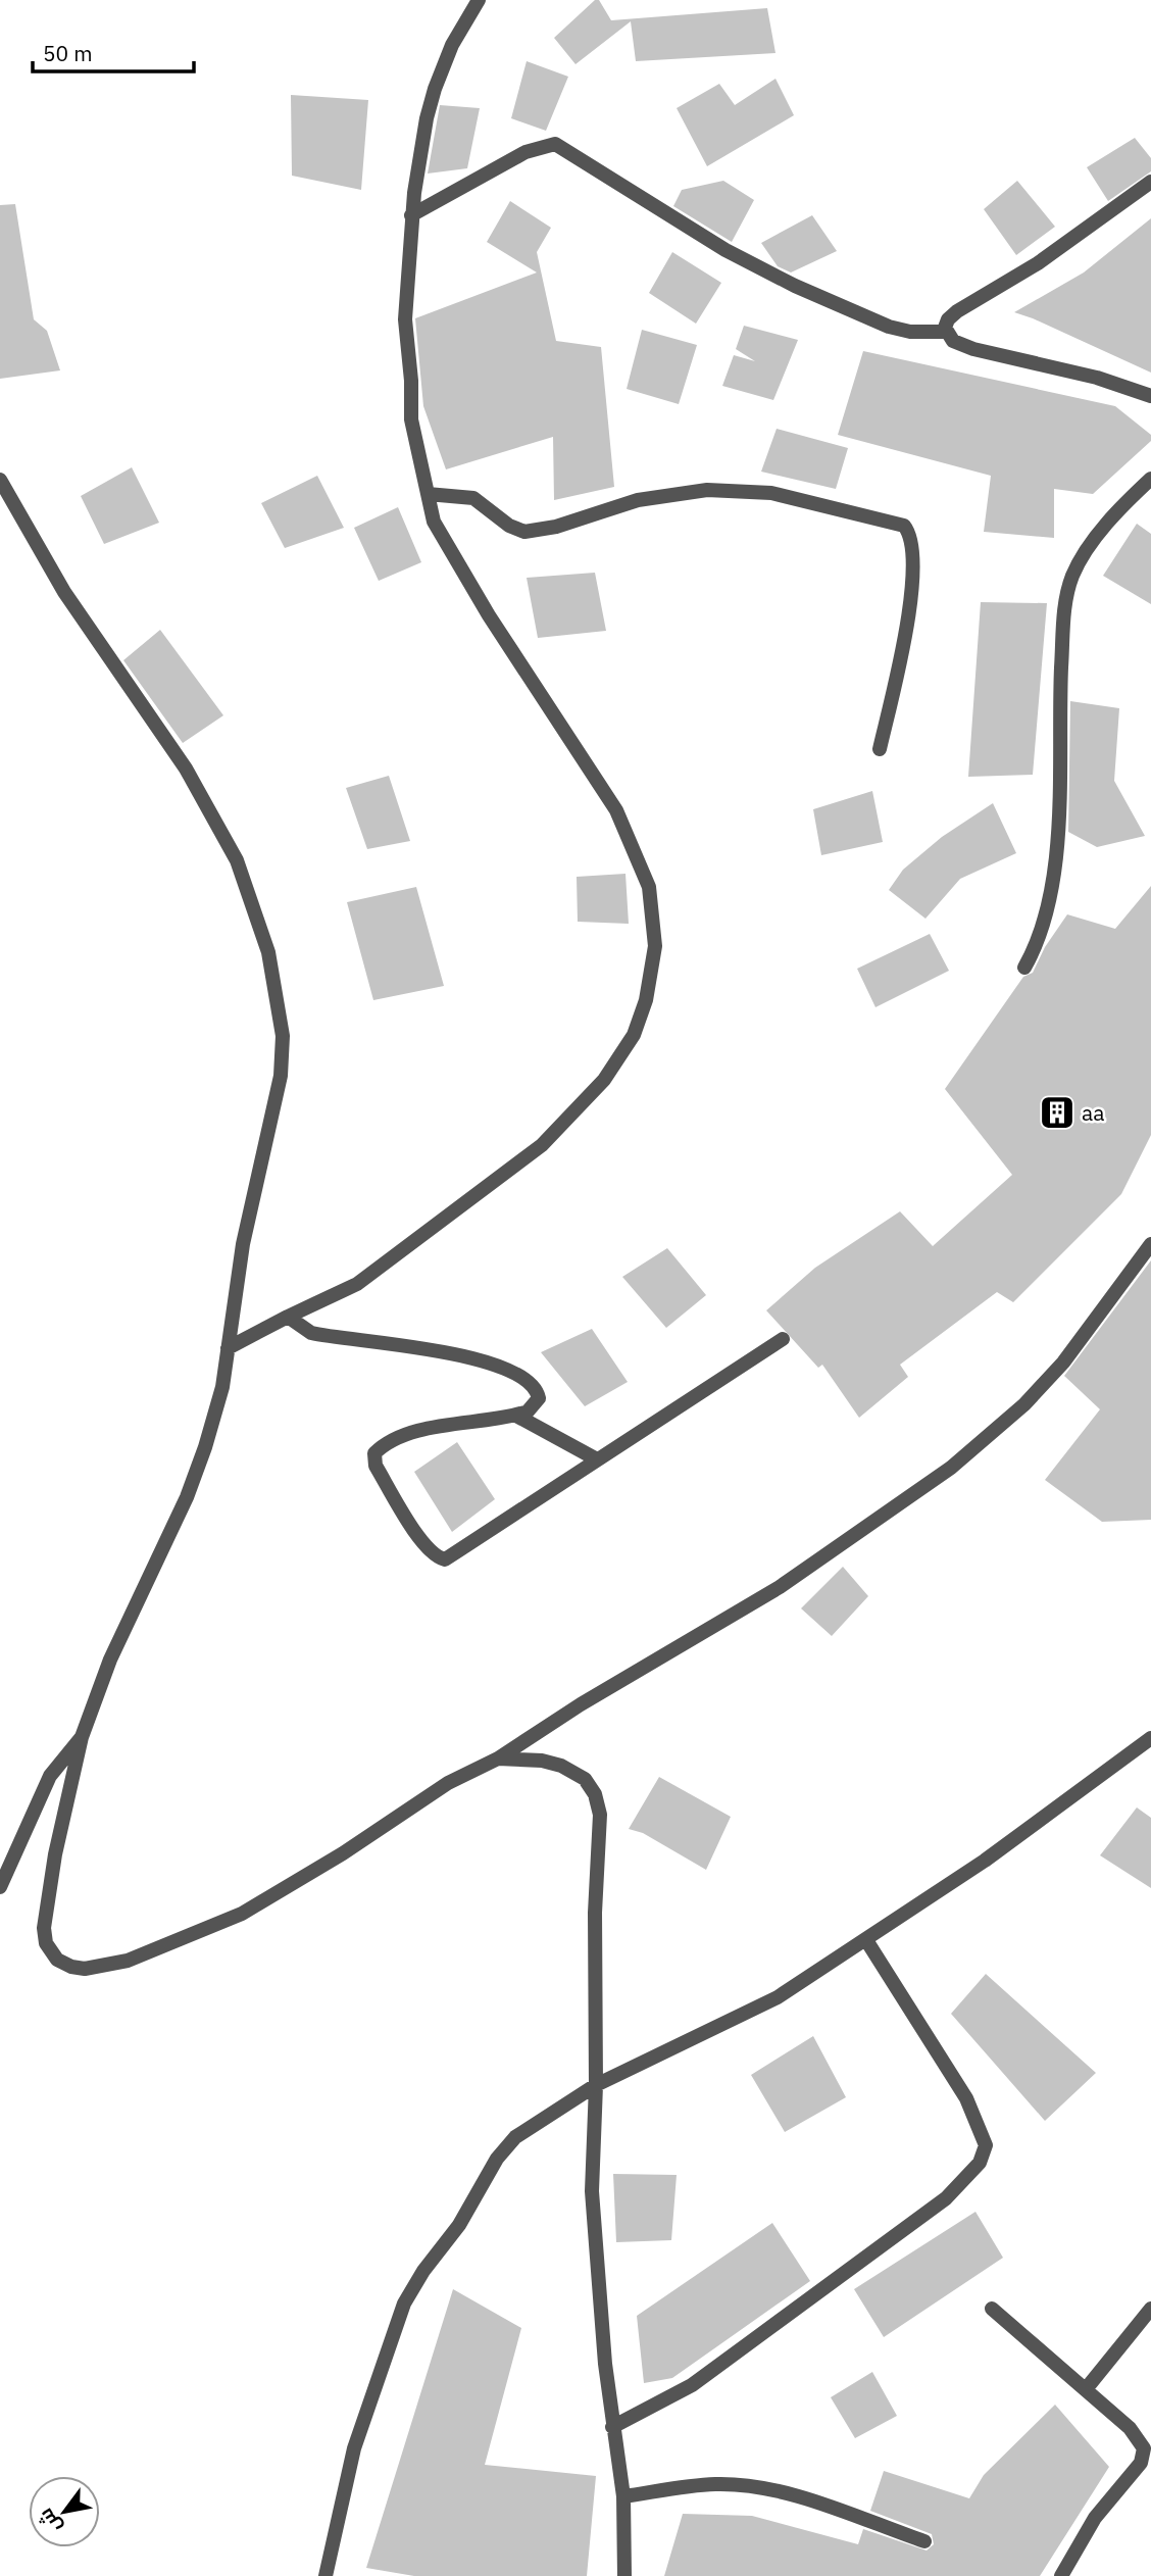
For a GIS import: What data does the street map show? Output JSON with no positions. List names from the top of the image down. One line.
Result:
{"places":{"building":["aa"]},"scale_bar":"50 m","north":"bottom left"}
